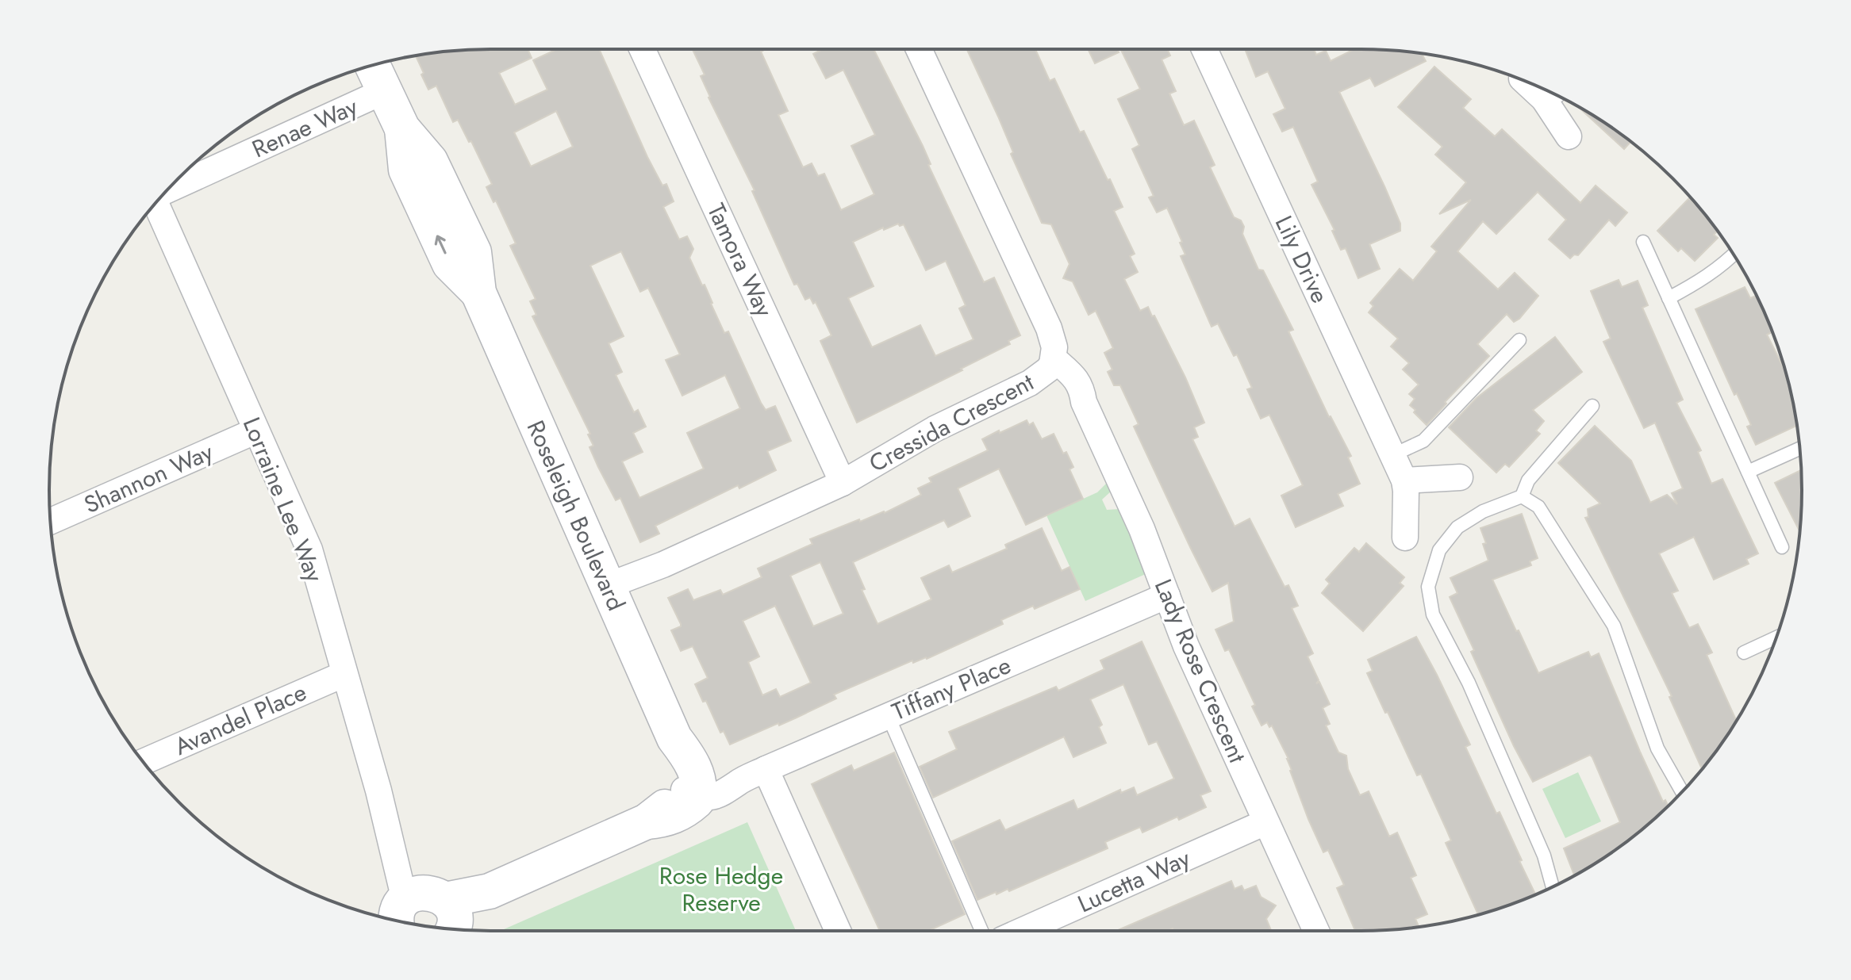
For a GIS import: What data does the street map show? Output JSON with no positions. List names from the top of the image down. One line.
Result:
{"streets":{"street":["Renae Way","Lily Drive","Tamora Way","Cressida Crescent","Shannon Way","Lorraine Lee Way","Roseleigh Boulevard","Lady Rose Crescent","Tiffany Place","Avandel Place","Lucetta Way"]},"crossings":[["Renae Way","Roseleigh Boulevard"],["Tamora Way","Cressida Crescent"],["Cressida Crescent","Roseleigh Boulevard"],["Cressida Crescent","Lady Rose Crescent"],["Shannon Way","Lorraine Lee Way"],["Lorraine Lee Way","Avandel Place"],["Roseleigh Boulevard","Tiffany Place"],["Lady Rose Crescent","Tiffany Place"],["Lady Rose Crescent","Lucetta Way"]],"parks":["Rose Hedge Reserve"]}
